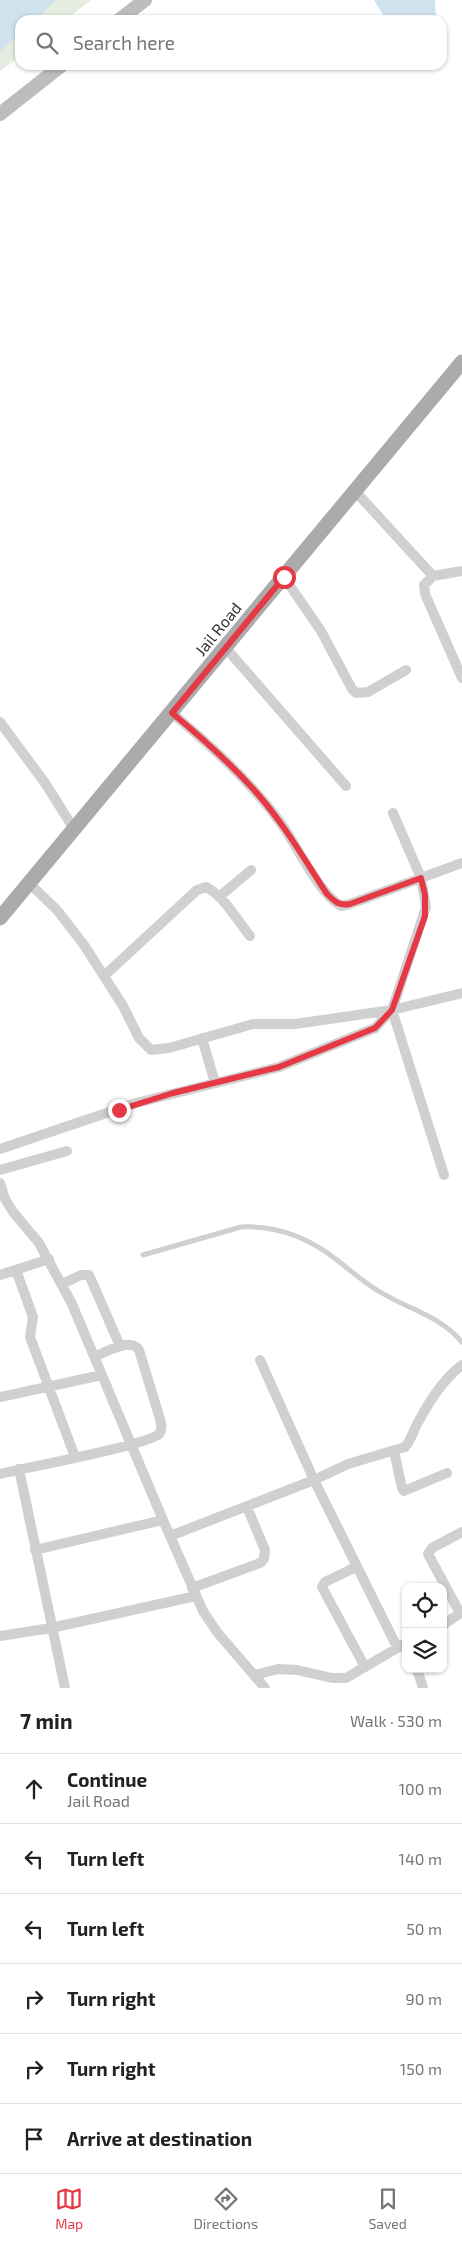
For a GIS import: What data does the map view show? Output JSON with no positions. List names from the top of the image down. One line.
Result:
{"streets":{"main road":["Jail Road"]},"page":{"search":"Search here","heading":["7 min","Walk · 530 m"],"list":[["Continue","Jail Road","100 m"],["Turn left","140 m"],["Turn left","50 m"],["Turn right","90 m"],["Turn right","150 m"],"Arrive at destination"],"nav":["Map","Directions","Saved"]}}
